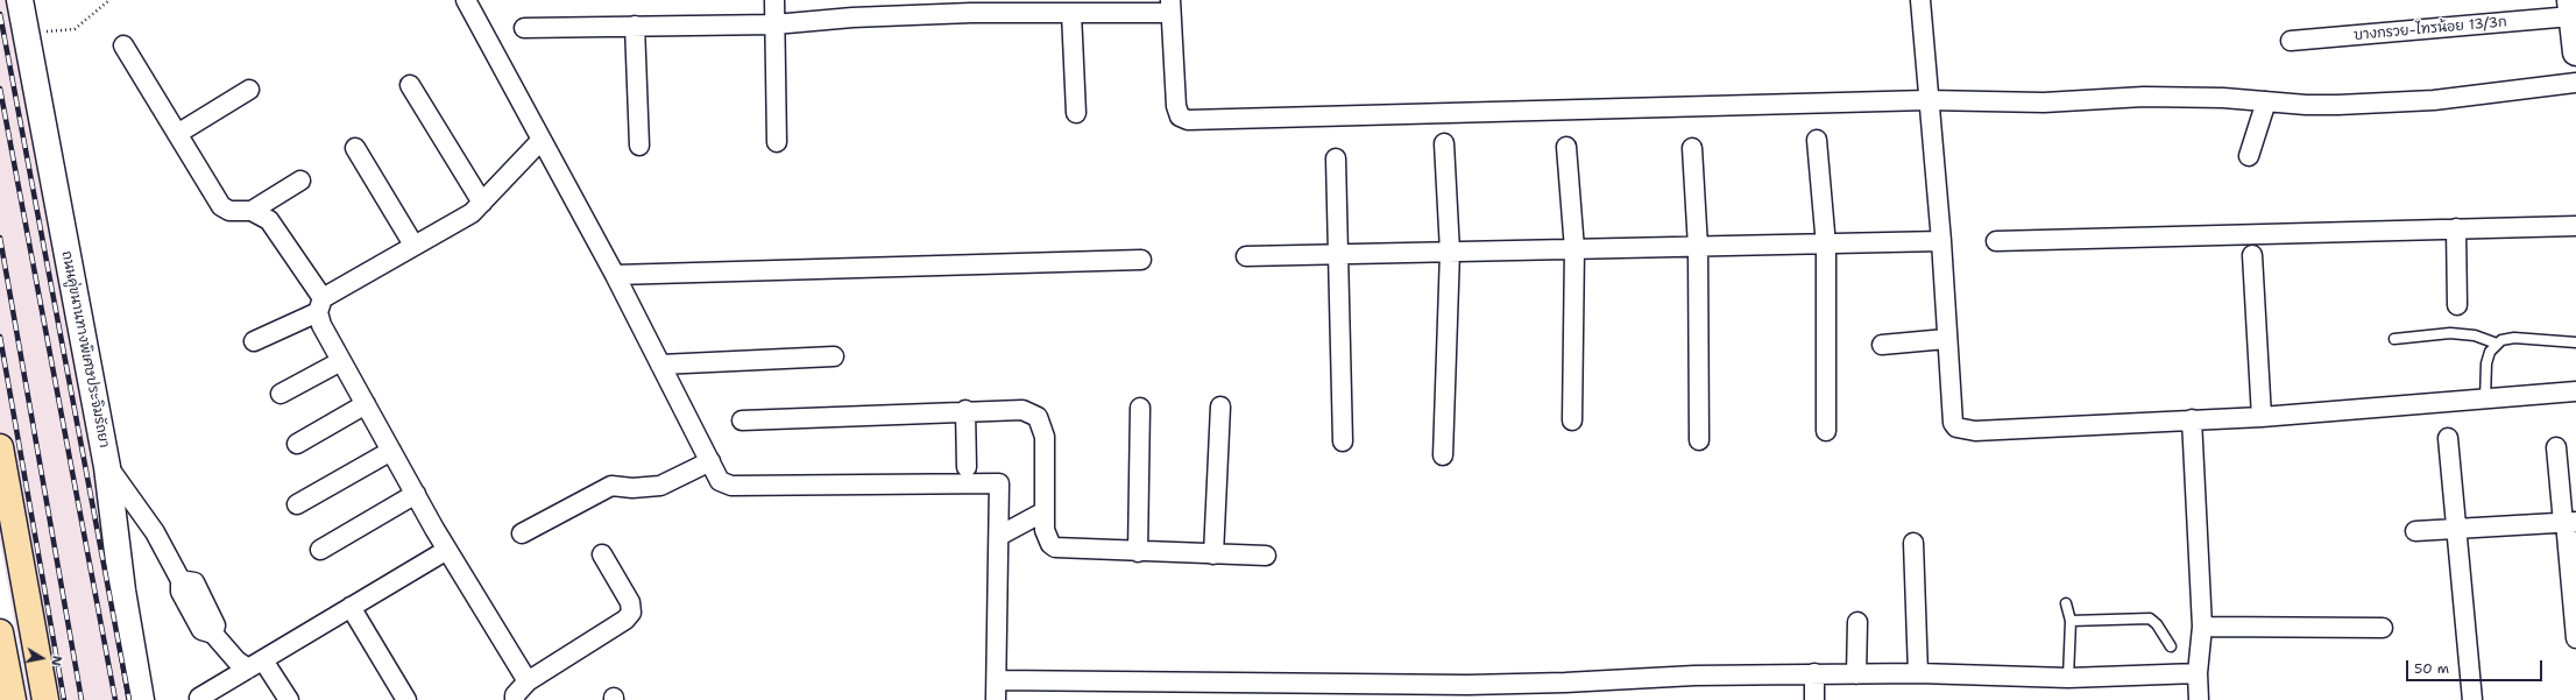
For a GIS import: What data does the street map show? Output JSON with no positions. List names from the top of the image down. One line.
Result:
{"streets":{"main road":["ถนนคู่ขนานทางพิเศษประจิมรัถยา"],"street":["บางกรวย-ไทรน้อย 13/3ก"]},"scale_bar":"50 m","north":"right"}
